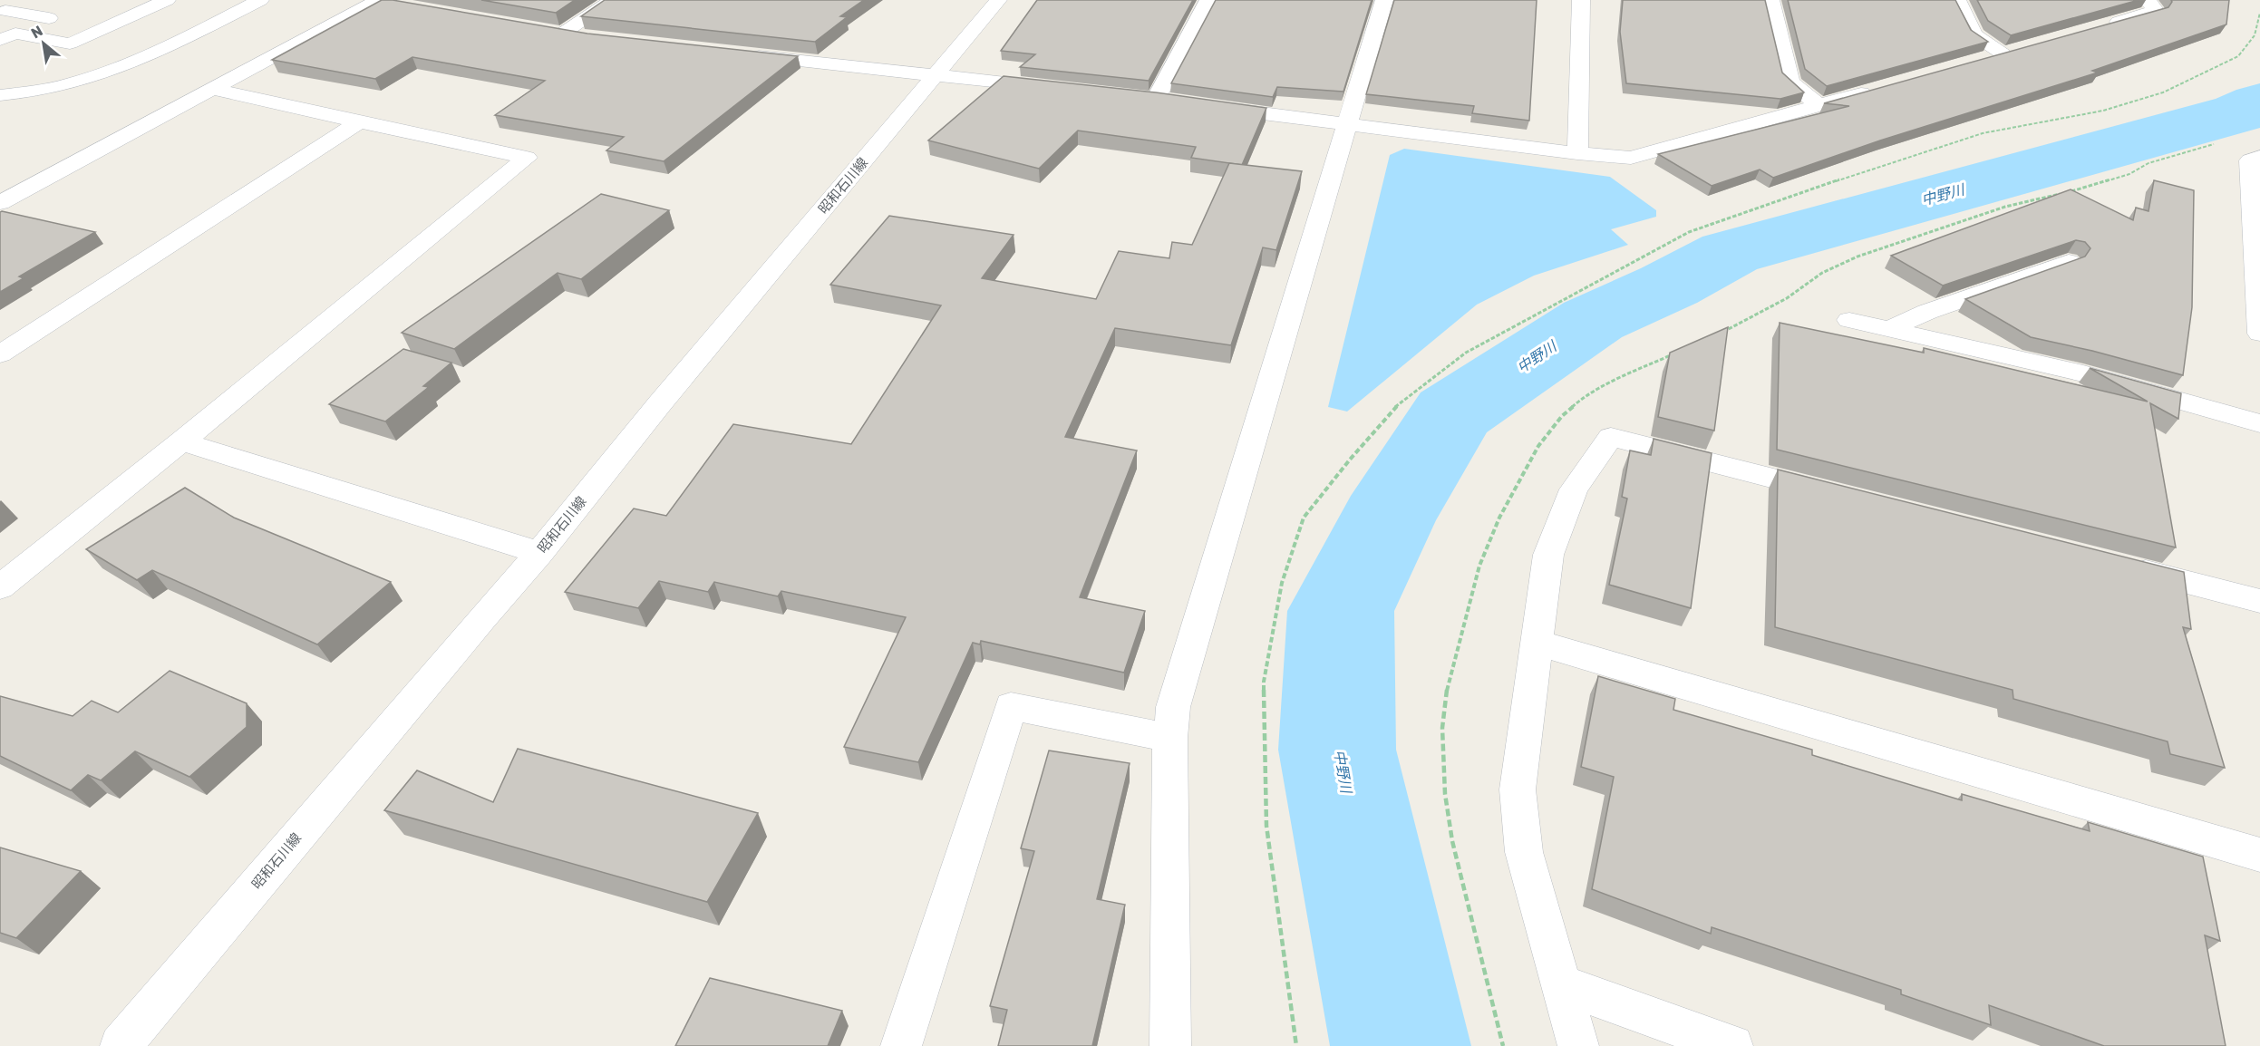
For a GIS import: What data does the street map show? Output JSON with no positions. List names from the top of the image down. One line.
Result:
{"streets":{"street":["昭和石川線"]},"water":["中野川"],"north":"top left"}
